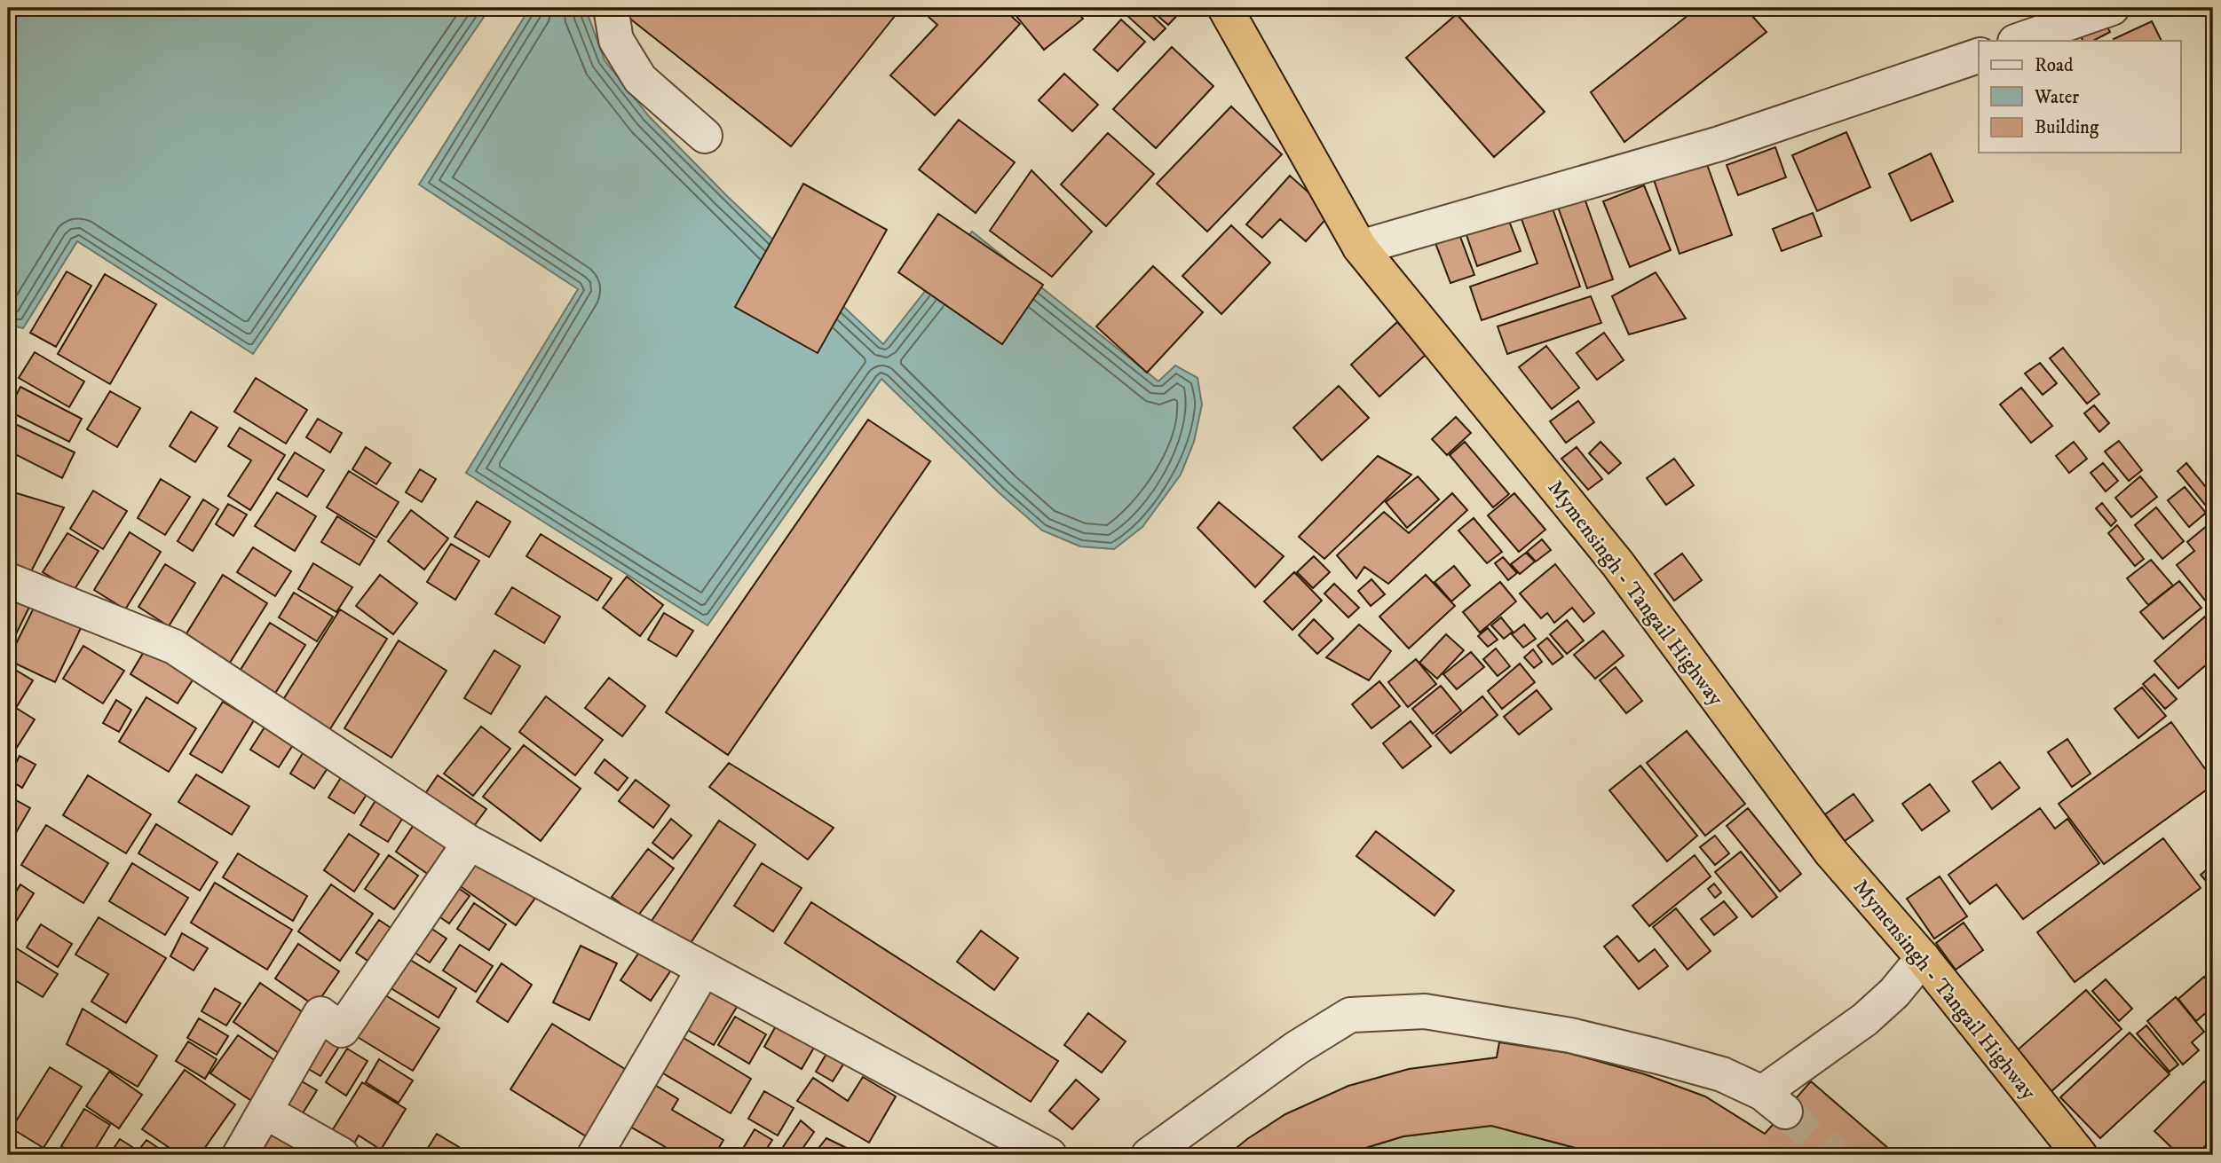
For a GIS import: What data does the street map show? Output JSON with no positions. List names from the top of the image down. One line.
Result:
{"streets":{"highway":["Mymensingh - Tangail Highway"]},"legend":["Road","Water","Building"]}
